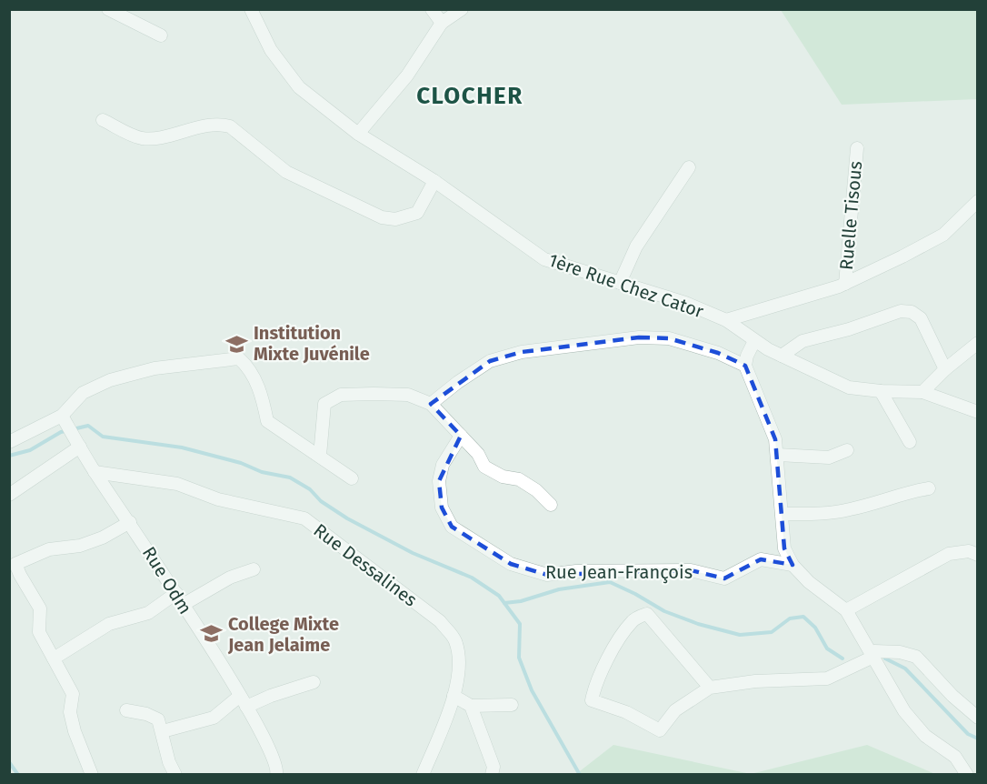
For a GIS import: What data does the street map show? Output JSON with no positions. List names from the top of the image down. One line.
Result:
{"streets":{"street":["Ruelle Tisous","1ère Rue Chez Cator","Rue Dessalines","Rue Jean-François","Rue Odm"]},"crossings":[["Rue Dessalines","Rue Odm"]],"districts":["CLOCHER"],"places":{"school or university":["Institution Mixte Juvénile","College Mixte Jean Jelaime"]}}
